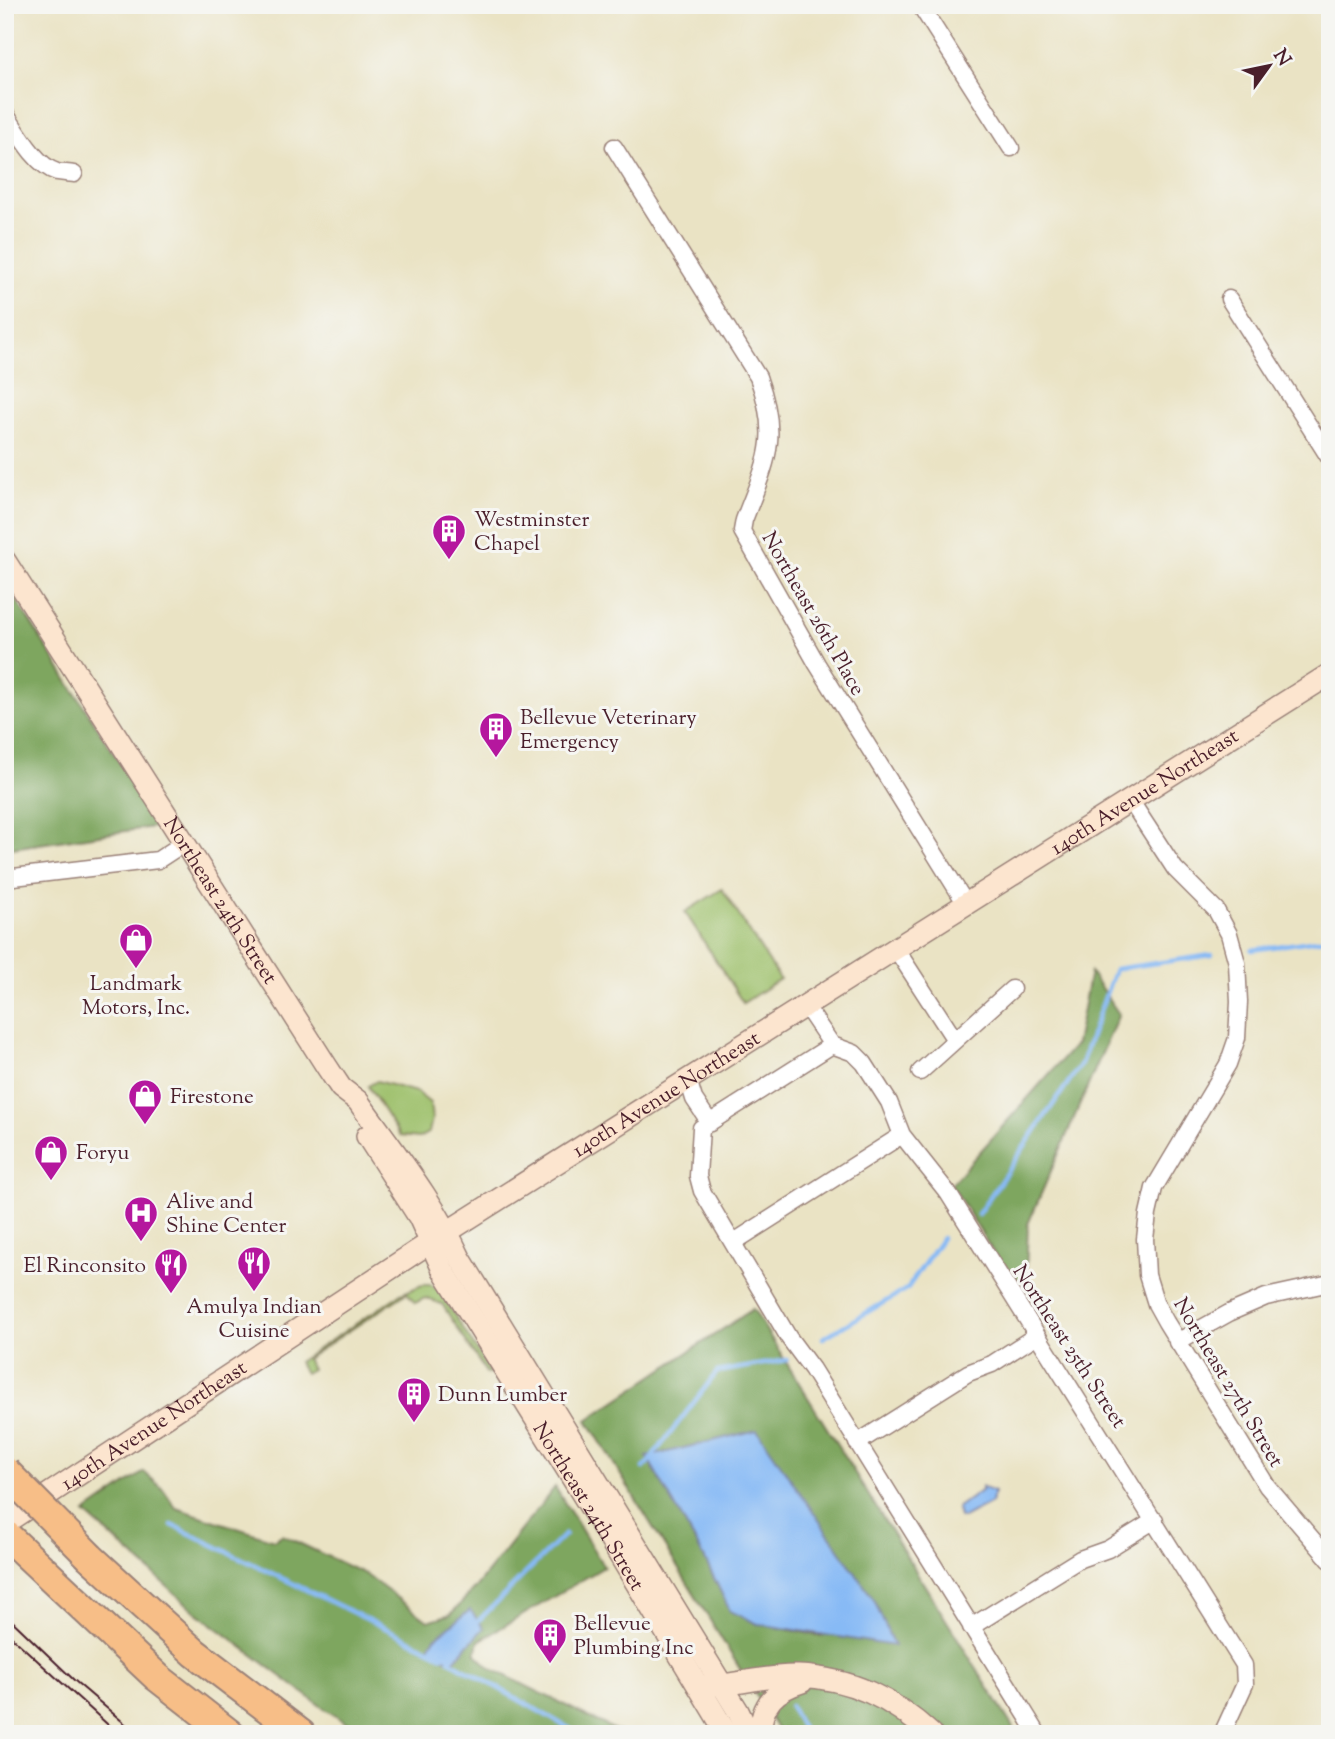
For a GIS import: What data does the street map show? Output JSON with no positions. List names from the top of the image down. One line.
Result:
{"streets":{"street":["Northeast 26th Place","140th Avenue Northeast","Northeast 24th Street","Northeast 25th Street","Northeast 27th Street"]},"crossings":[["Northeast 26th Place","140th Avenue Northeast"],["140th Avenue Northeast","Northeast 24th Street"],["140th Avenue Northeast","Northeast 25th Street"],["140th Avenue Northeast","Northeast 27th Street"]],"places":{"building":["Westminster Chapel","Bellevue Veterinary Emergency","Dunn Lumber","Bellevue Plumbing Inc"],"shop":["Landmark Motors, Inc.","Firestone","Foryu"],"hospital":["Alive and Shine Center"],"restaurant":["Amulya Indian Cuisine","El Rinconsito"]},"north":"top right"}
